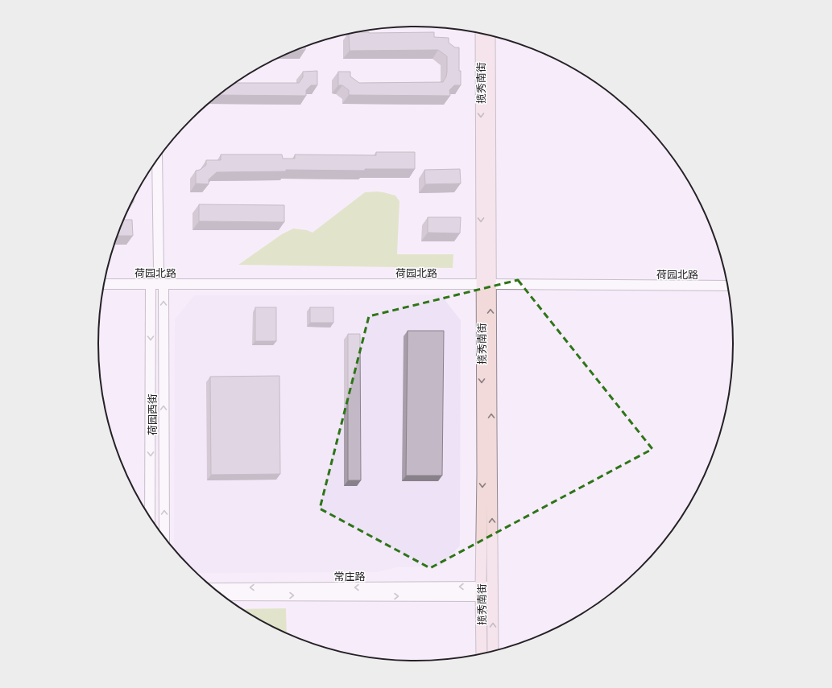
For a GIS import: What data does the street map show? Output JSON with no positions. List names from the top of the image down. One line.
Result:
{"streets":{"main road":["揽秀南街"],"street":["荷园北路","荷园西街","常庄路"]},"crossings":[["揽秀南街","荷园北路"],["揽秀南街","常庄路"],["荷园北路","荷园西街"]]}
